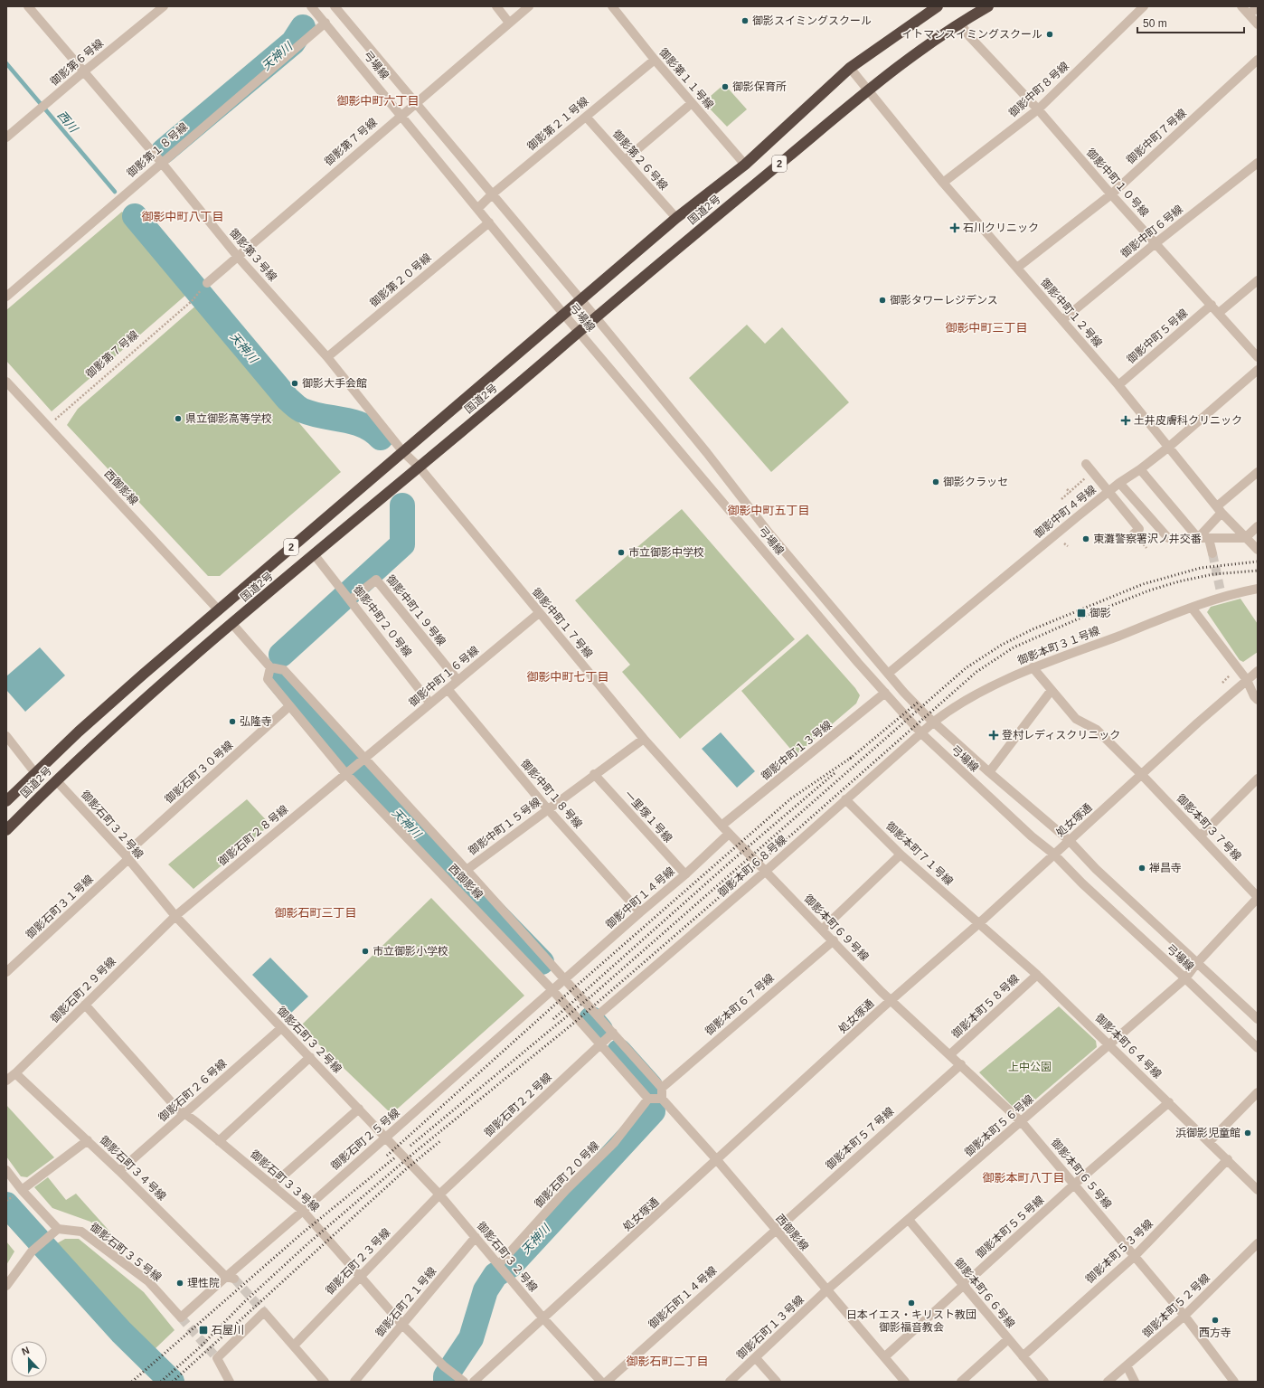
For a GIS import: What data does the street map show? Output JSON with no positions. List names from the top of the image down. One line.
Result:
{"streets":{"highway":["2","国道2号"],"street":["御影第６号線","弓場線","御影第１１号線","御影中町８号線","御影第２１号線","御影中町７号線","御影第７号線","御影第１８号線","御影第２６号線","御影中町１０号線","御影中町６号線","御影第３号線","御影第２０号線","御影中町１２号線","御影中町５号線","西御影線","御影中町４号線","御影中町１９号線","御影中町２０号線","御影中町１７号線","御影本町３１号線","御影中町１６号線","御影中町１３号線","御影石町３０号線","御影中町１８号線","一里塚１号線","処女塚通","御影石町３２号線","御影中町１５号線","御影本町３７号線","御影石町２８号線","御影本町７１号線","御影本町６８号線","御影中町１４号線","御影石町３１号線","御影本町６９号線","御影石町２９号線","御影本町６７号線","御影本町５８号線","御影本町６４号線","御影石町２６号線","御影石町２２号線","御影本町５６号線","御影本町５７号線","御影石町２５号線","御影石町３４号線","御影本町６５号線","御影石町２０号線","御影石町３３号線","御影本町５５号線","御影本町５３号線","御影石町３５号線","御影石町２３号線","御影本町６６号線","御影石町１４号線","御影石町２１号線","御影本町５２号線","御影石町１３号線"]},"crossings":[["御影第６号線","御影第３号線"],["弓場線","御影第２１号線"],["弓場線","御影第７号線"],["弓場線","御影第１８号線"],["弓場線","国道2号"],["弓場線","御影第２０号線"],["弓場線","御影中町４号線"],["弓場線","御影本町３１号線"],["弓場線","御影中町１３号線"],["弓場線","処女塚通"],["弓場線","御影本町６８号線"],["弓場線","御影本町５６号線"],["御影第１１号線","御影第２１号線"],["御影第１１号線","国道2号"],["御影中町８号線","御影中町１０号線"],["御影中町８号線","御影中町１２号線"],["御影第２１号線","御影第２６号線"],["御影中町７号線","御影中町１０号線"],["御影中町７号線","御影中町１２号線"],["御影第７号線","御影第３号線"],["御影第７号線","西御影線"],["御影第１８号線","御影第３号線"],["御影第２６号線","国道2号"],["御影中町１０号線","国道2号"],["御影中町１０号線","御影中町６号線"],["御影中町１０号線","御影中町５号線"],["国道2号","御影第３号線"],["国道2号","御影中町１２号線"],["国道2号","西御影線"],["国道2号","御影中町２０号線"],["国道2号","御影中町１７号線"],["国道2号","御影石町３２号線"],["御影中町６号線","御影中町１２号線"],["御影第３号線","御影第２０号線"],["御影第３号線","御影中町１７号線"],["御影中町１２号線","御影中町５号線"],["御影中町１２号線","御影中町４号線"],["西御影線","御影中町１６号線"],["西御影線","御影石町３０号線"],["西御影線","処女塚通"],["西御影線","御影中町１５号線"],["西御影線","御影石町２８号線"],["西御影線","御影本町６８号線"],["西御影線","御影中町１４号線"],["西御影線","御影本町６７号線"],["西御影線","御影石町２２号線"],["西御影線","御影本町５６号線"],["西御影線","御影本町５７号線"],["西御影線","御影石町２５号線"],["西御影線","御影石町２０号線"],["西御影線","御影本町５５号線"],["西御影線","御影石町１４号線"],["西御影線","御影石町１３号線"],["御影中町１９号線","御影中町２０号線"],["御影中町１９号線","御影中町１６号線"],["御影中町２０号線","御影中町１６号線"],["御影中町１７号線","御影中町１６号線"],["御影中町１７号線","御影中町１３号線"],["御影中町１７号線","御影中町１５号線"],["御影中町１７号線","御影本町６８号線"],["御影中町１７号線","御影中町１４号線"],["御影中町１７号線","御影本町６９号線"],["御影本町３１号線","御影本町３７号線"],["御影本町３１号線","御影本町６８号線"],["御影中町１６号線","御影中町１８号線"],["御影中町１６号線","御影石町２８号線"],["御影石町３０号線","御影石町３２号線"],["御影石町３０号線","御影石町３１号線"],["御影中町１８号線","御影中町１５号線"],["御影中町１８号線","御影中町１４号線"],["一里塚１号線","御影中町１５号線"],["一里塚１号線","御影中町１４号線"],["処女塚通","御影石町３２号線"],["処女塚通","御影本町３７号線"],["処女塚通","御影本町７１号線"],["処女塚通","御影本町６９号線"],["処女塚通","御影本町６４号線"],["処女塚通","御影本町６５号線"],["御影石町３２号線","御影石町２８号線"],["御影石町３２号線","御影石町３１号線"],["御影石町３２号線","御影石町２９号線"],["御影石町３２号線","御影石町２６号線"],["御影石町３２号線","御影石町２２号線"],["御影石町３２号線","御影石町２５号線"],["御影石町３２号線","御影石町２０号線"],["御影石町３２号線","御影石町２３号線"],["御影石町３２号線","御影石町２１号線"],["御影本町３７号線","御影本町５６号線"],["御影石町２８号線","御影石町２９号線"],["御影本町７１号線","御影本町６８号線"],["御影本町７１号線","御影本町６４号線"],["御影本町６８号線","御影本町６９号線"],["御影中町１４号線","御影石町２５号線"],["御影本町６９号線","御影本町６７号線"],["御影本町６９号線","御影本町６５号線"],["御影石町２９号線","御影石町３４号線"],["御影石町２９号線","御影石町３３号線"],["御影本町５８号線","御影本町６４号線"],["御影本町５８号線","御影本町６５号線"],["御影本町６４号線","御影本町５６号線"],["御影本町６４号線","御影本町５５号線"],["御影本町６４号線","御影本町５３号線"],["御影石町２６号線","御影石町３４号線"],["御影石町２６号線","御影石町３３号線"],["御影石町２２号線","御影石町２３号線"],["御影本町５６号線","御影本町６５号線"],["御影本町５６号線","御影本町６６号線"],["御影本町５６号線","御影石町１３号線"],["御影本町５７号線","御影本町６５号線"],["御影本町５７号線","御影石町１４号線"],["御影石町２５号線","御影石町３４号線"],["御影石町２５号線","御影石町３３号線"],["御影石町２５号線","御影石町３５号線"],["御影本町６５号線","御影本町５５号線"],["御影本町６５号線","御影本町５３号線"],["御影本町６５号線","御影本町５２号線"],["御影石町３３号線","御影石町２３号線"],["御影石町３３号線","御影石町２１号線"],["御影本町５５号線","御影本町６６号線"],["御影本町５３号線","御影本町６６号線"]],"districts":["御影中町六丁目","御影中町八丁目","御影中町三丁目","御影中町五丁目","御影中町七丁目","御影石町三丁目","御影本町八丁目","御影石町二丁目"],"water":["天神川","西川"],"parks":["上中公園"],"places":{"other":["御影スイミングスクール","イトマンスイミングスクール","御影保育所","御影タワーレジデンス","御影大手会館","県立御影高等学校","御影クラッセ","東灘警察署沢ノ井交番","市立御影中学校","弘隆寺","禅昌寺","市立御影小学校","浜御影児童館","理性院","日本イエス・キリスト教団 御影福音教会","西方寺"],"health":["石川クリニック","土井皮膚科クリニック","登村レディスクリニック"],"transit":["御影","石屋川"]},"scale_bar":"50 m","north":"top"}
